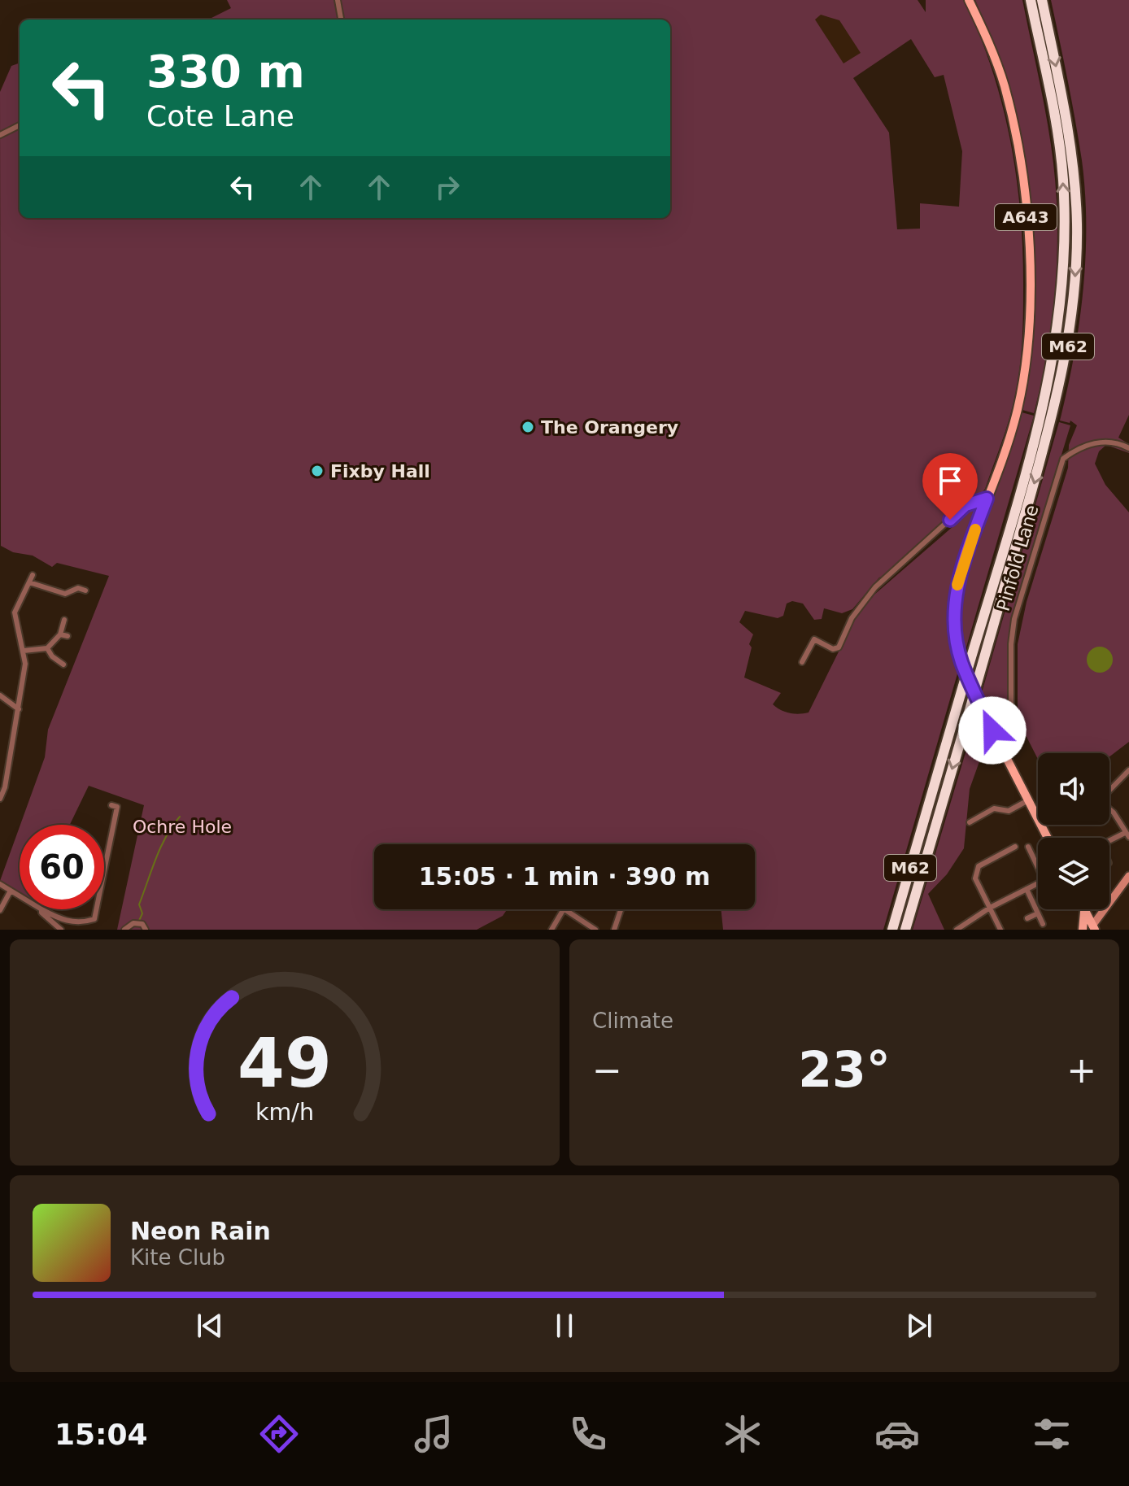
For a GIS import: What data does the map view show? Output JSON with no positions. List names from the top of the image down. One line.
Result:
{"streets":{"highway":["M62"],"main road":["A643"],"street":["Pinfold Lane"]},"crossings":[["A643","Pinfold Lane"]],"parks":["Ochre Hole"],"places":["The Orangery","Fixby Hall"],"page":{"turn":["330 m","Cote Lane"],"limit":"60","trip":"15:05 · 1 min · 390 m","tile":"Climate","heat":["−","23°","+"],"song":["Neon Rain","Kite Club"],"tabs":"15:04","gauge":["49","km/h"]}}
